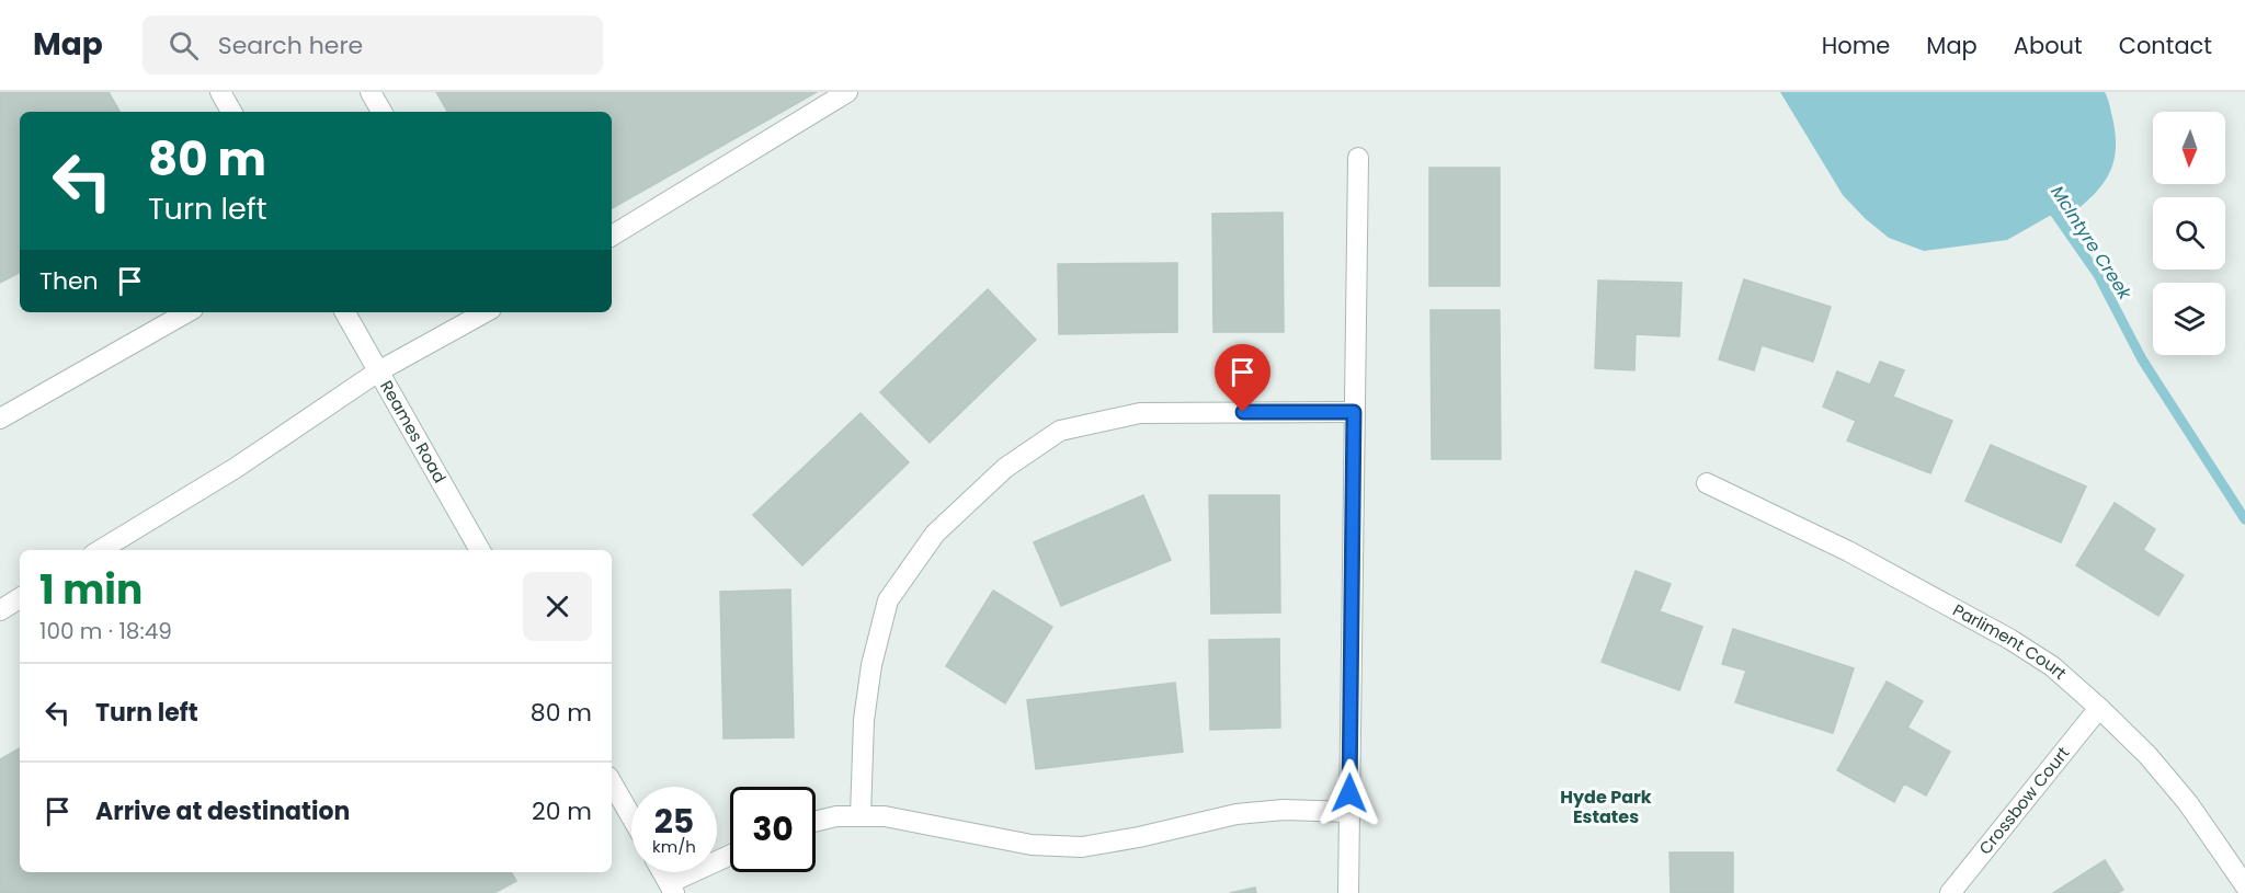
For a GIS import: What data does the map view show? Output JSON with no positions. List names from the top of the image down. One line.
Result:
{"streets":{"street":["Reames Road","Parliment Court","Crossbow Court"]},"crossings":[["Parliment Court","Crossbow Court"]],"districts":["Hyde Park Estates"],"water":["McIntyre Creek"],"north":"bottom","page":{"header":"Map","search":"Search here","nav":["Home","Map","About","Contact"],"turn":["80 m","Turn left"],"then":"Then","heading":["1 min","100 m · 18:49"],"list":[{"name":"Turn left","value":"80 m"},{"name":"Arrive at destination","value":"20 m"}],"speed":"25 km/h","limit":"30"}}
